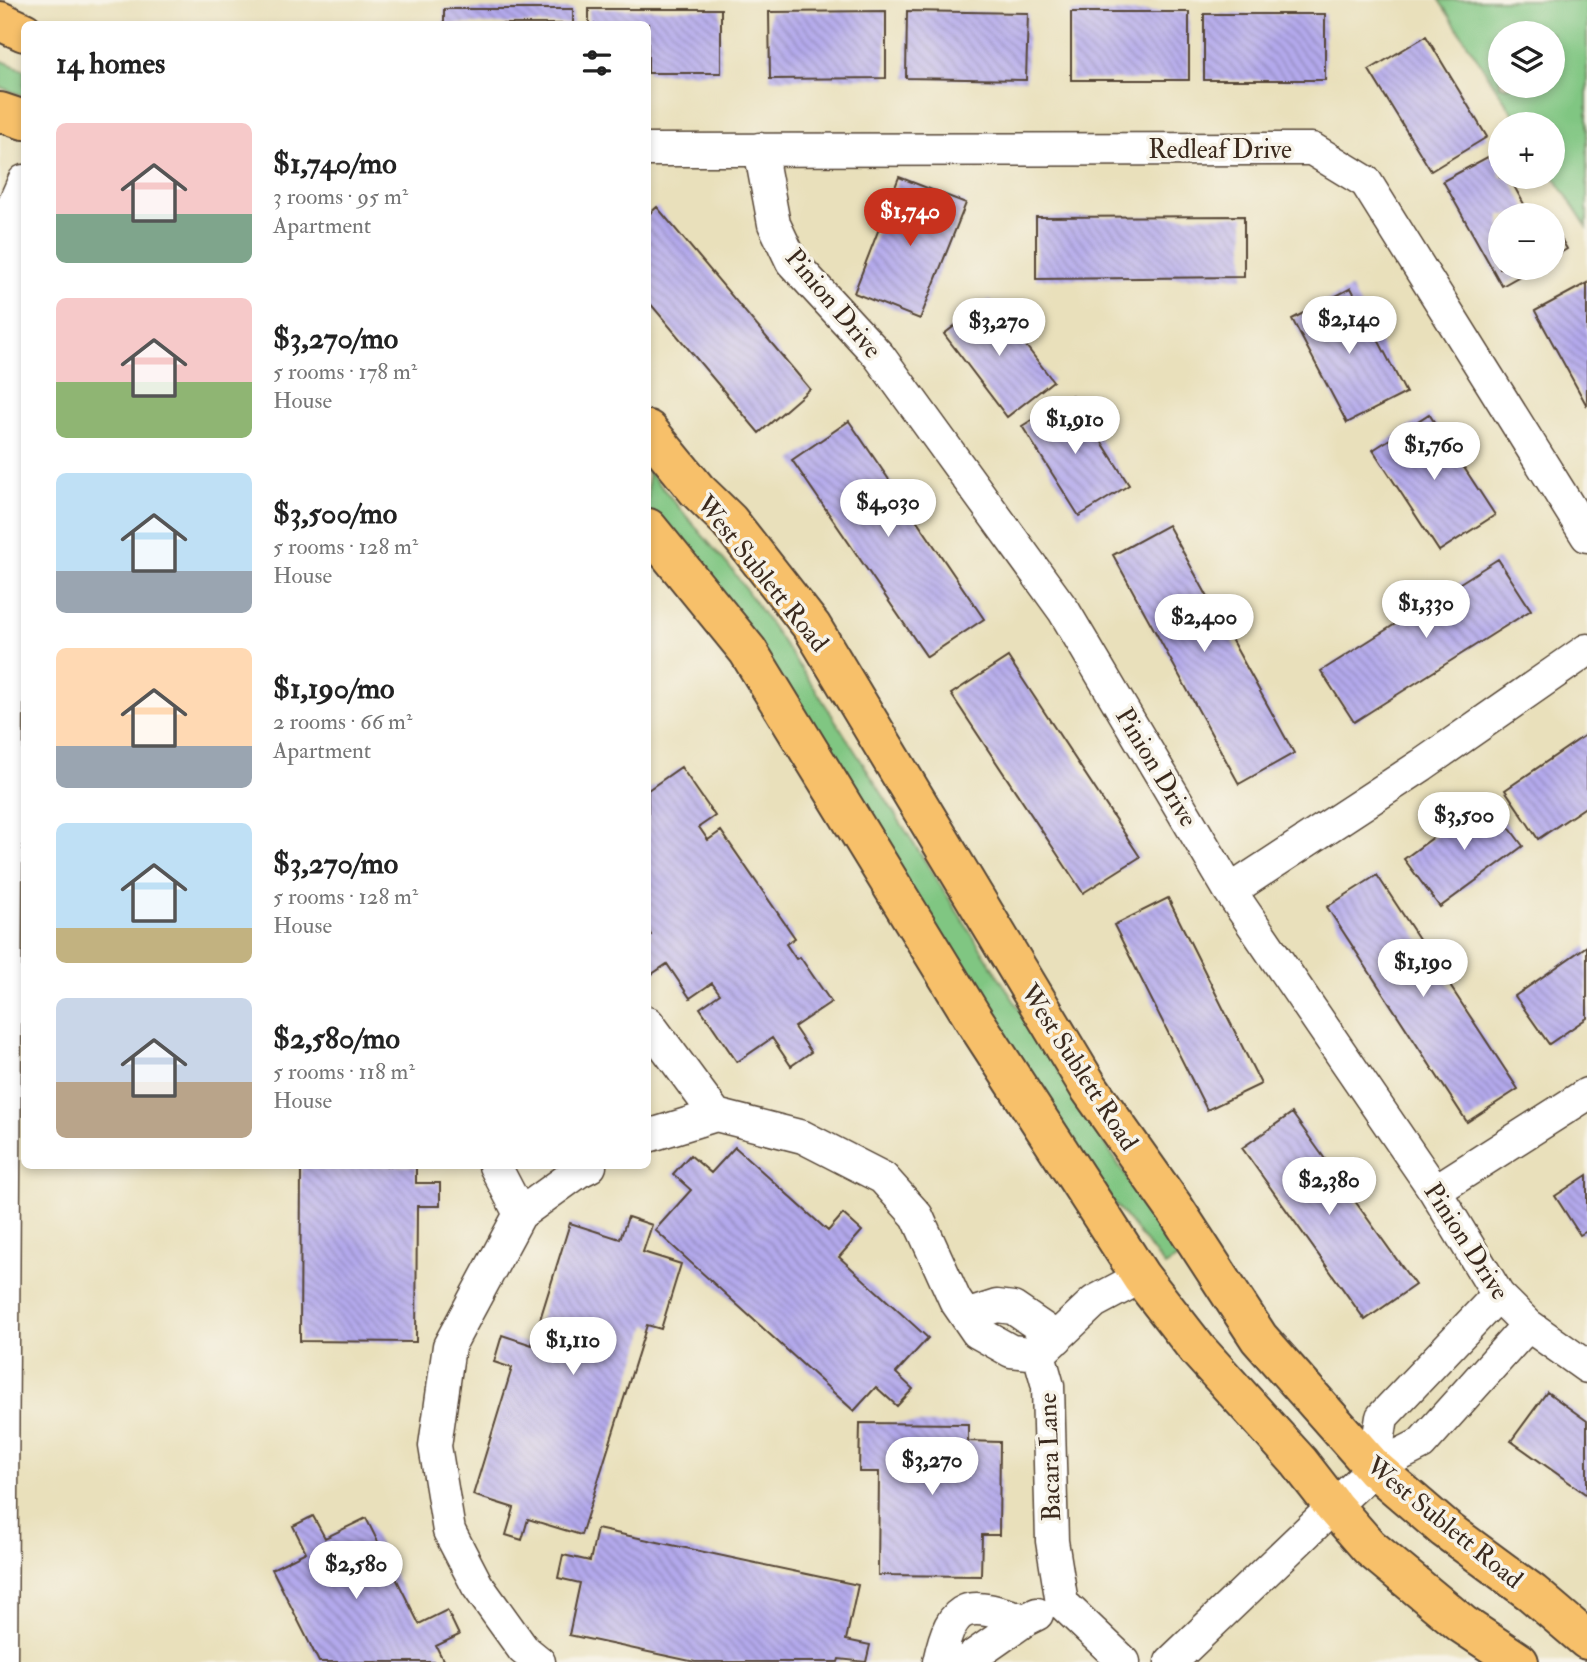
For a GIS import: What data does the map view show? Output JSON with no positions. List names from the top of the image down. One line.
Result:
{"streets":{"main road":["West Sublett Road"],"street":["Redleaf Drive","Pinion Drive","Bacara Lane"]},"crossings":[["Redleaf Drive","Pinion Drive"]],"page":{"map_buttons":["+","−"],"heading":"14 homes","list":[{"name":"$1,740/mo","note":"3 rooms · 95 m² · Apartment"},{"name":"$3,270/mo","note":"5 rooms · 178 m² · House"},{"name":"$3,500/mo","note":"5 rooms · 128 m² · House"},{"name":"$1,190/mo","note":"2 rooms · 66 m² · Apartment"},{"name":"$3,270/mo","note":"5 rooms · 128 m² · House"},{"name":"$2,580/mo","note":"5 rooms · 118 m² · House"}],"price":["$1,740","$2,140","$3,270","$1,910","$1,760","$4,030","$1,330","$2,400","$3,500","$1,190","$2,380","$1,110","$3,270","$2,580"]}}
